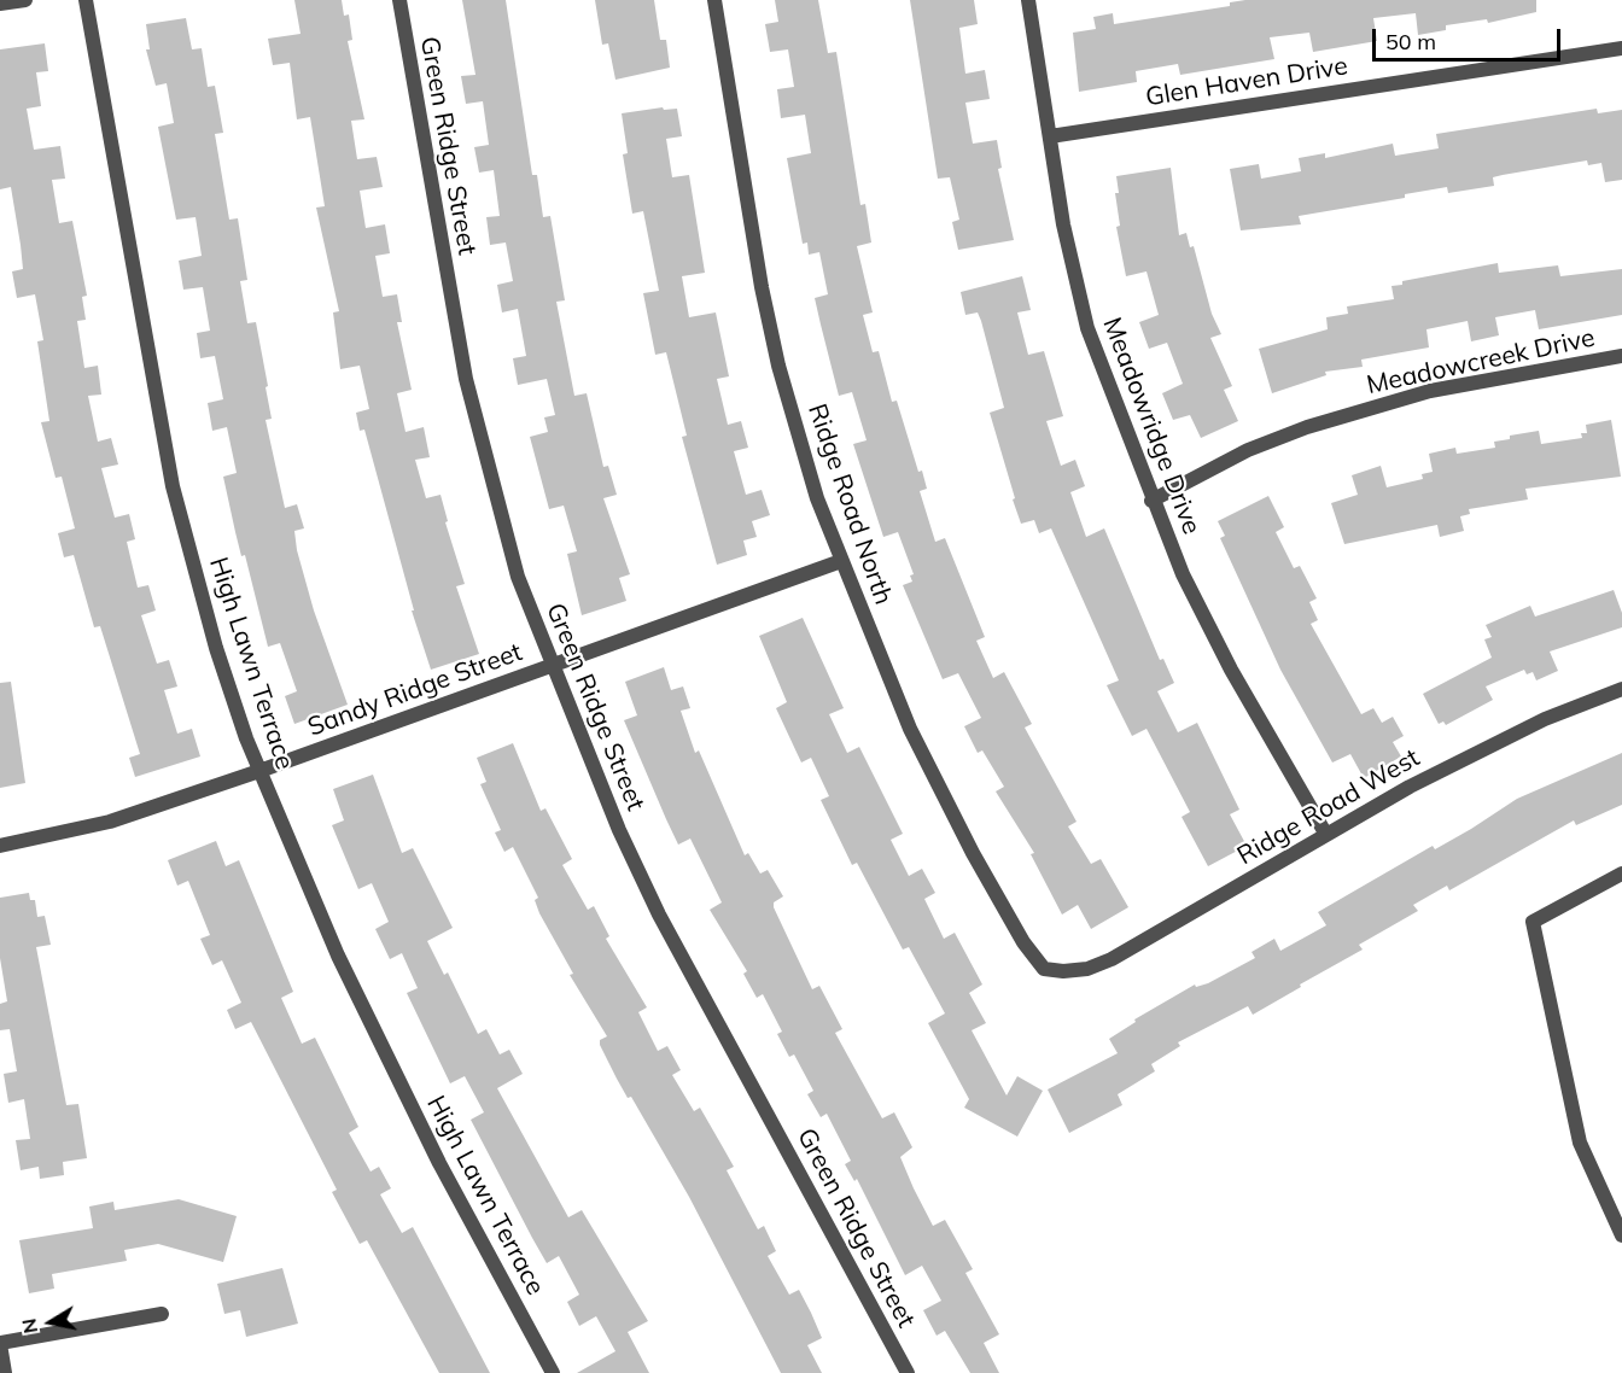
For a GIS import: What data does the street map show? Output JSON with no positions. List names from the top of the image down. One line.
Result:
{"streets":{"street":["Glen Haven Drive","Green Ridge Street","Meadowcreek Drive","Meadowridge Drive","Ridge Road North","High Lawn Terrace","Sandy Ridge Street","Ridge Road West"]},"crossings":[["Glen Haven Drive","Meadowridge Drive"],["Green Ridge Street","Sandy Ridge Street"],["Meadowcreek Drive","Meadowridge Drive"],["Meadowridge Drive","Ridge Road West"],["Ridge Road North","Sandy Ridge Street"],["Ridge Road North","Ridge Road West"],["High Lawn Terrace","Sandy Ridge Street"]],"scale_bar":"50 m","north":"left"}
